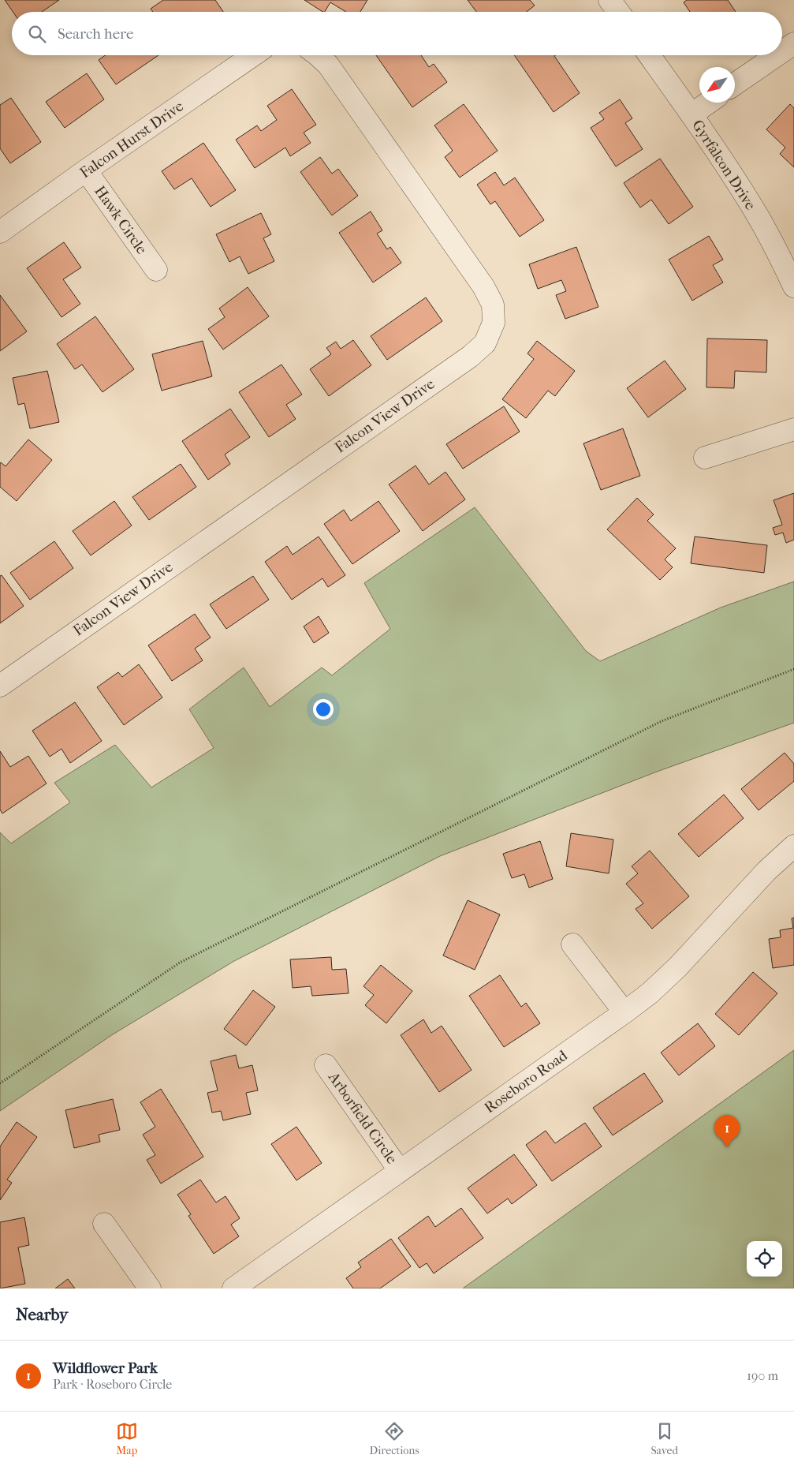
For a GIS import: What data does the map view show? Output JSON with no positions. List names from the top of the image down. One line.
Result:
{"streets":{"street":["Falcon Hurst Drive","Gyrfalcon Drive","Hawk Circle","Falcon View Drive","Roseboro Road","Arborfield Circle"]},"crossings":[["Falcon Hurst Drive","Hawk Circle"],["Roseboro Road","Arborfield Circle"]],"north":"bottom left","page":{"search":"Search here","pins":"1","heading":"Nearby","list":[{"mark":"1","name":"Wildflower Park","note":"Park · Roseboro Circle","value":"190 m"}],"nav":["Map","Directions","Saved"]}}
